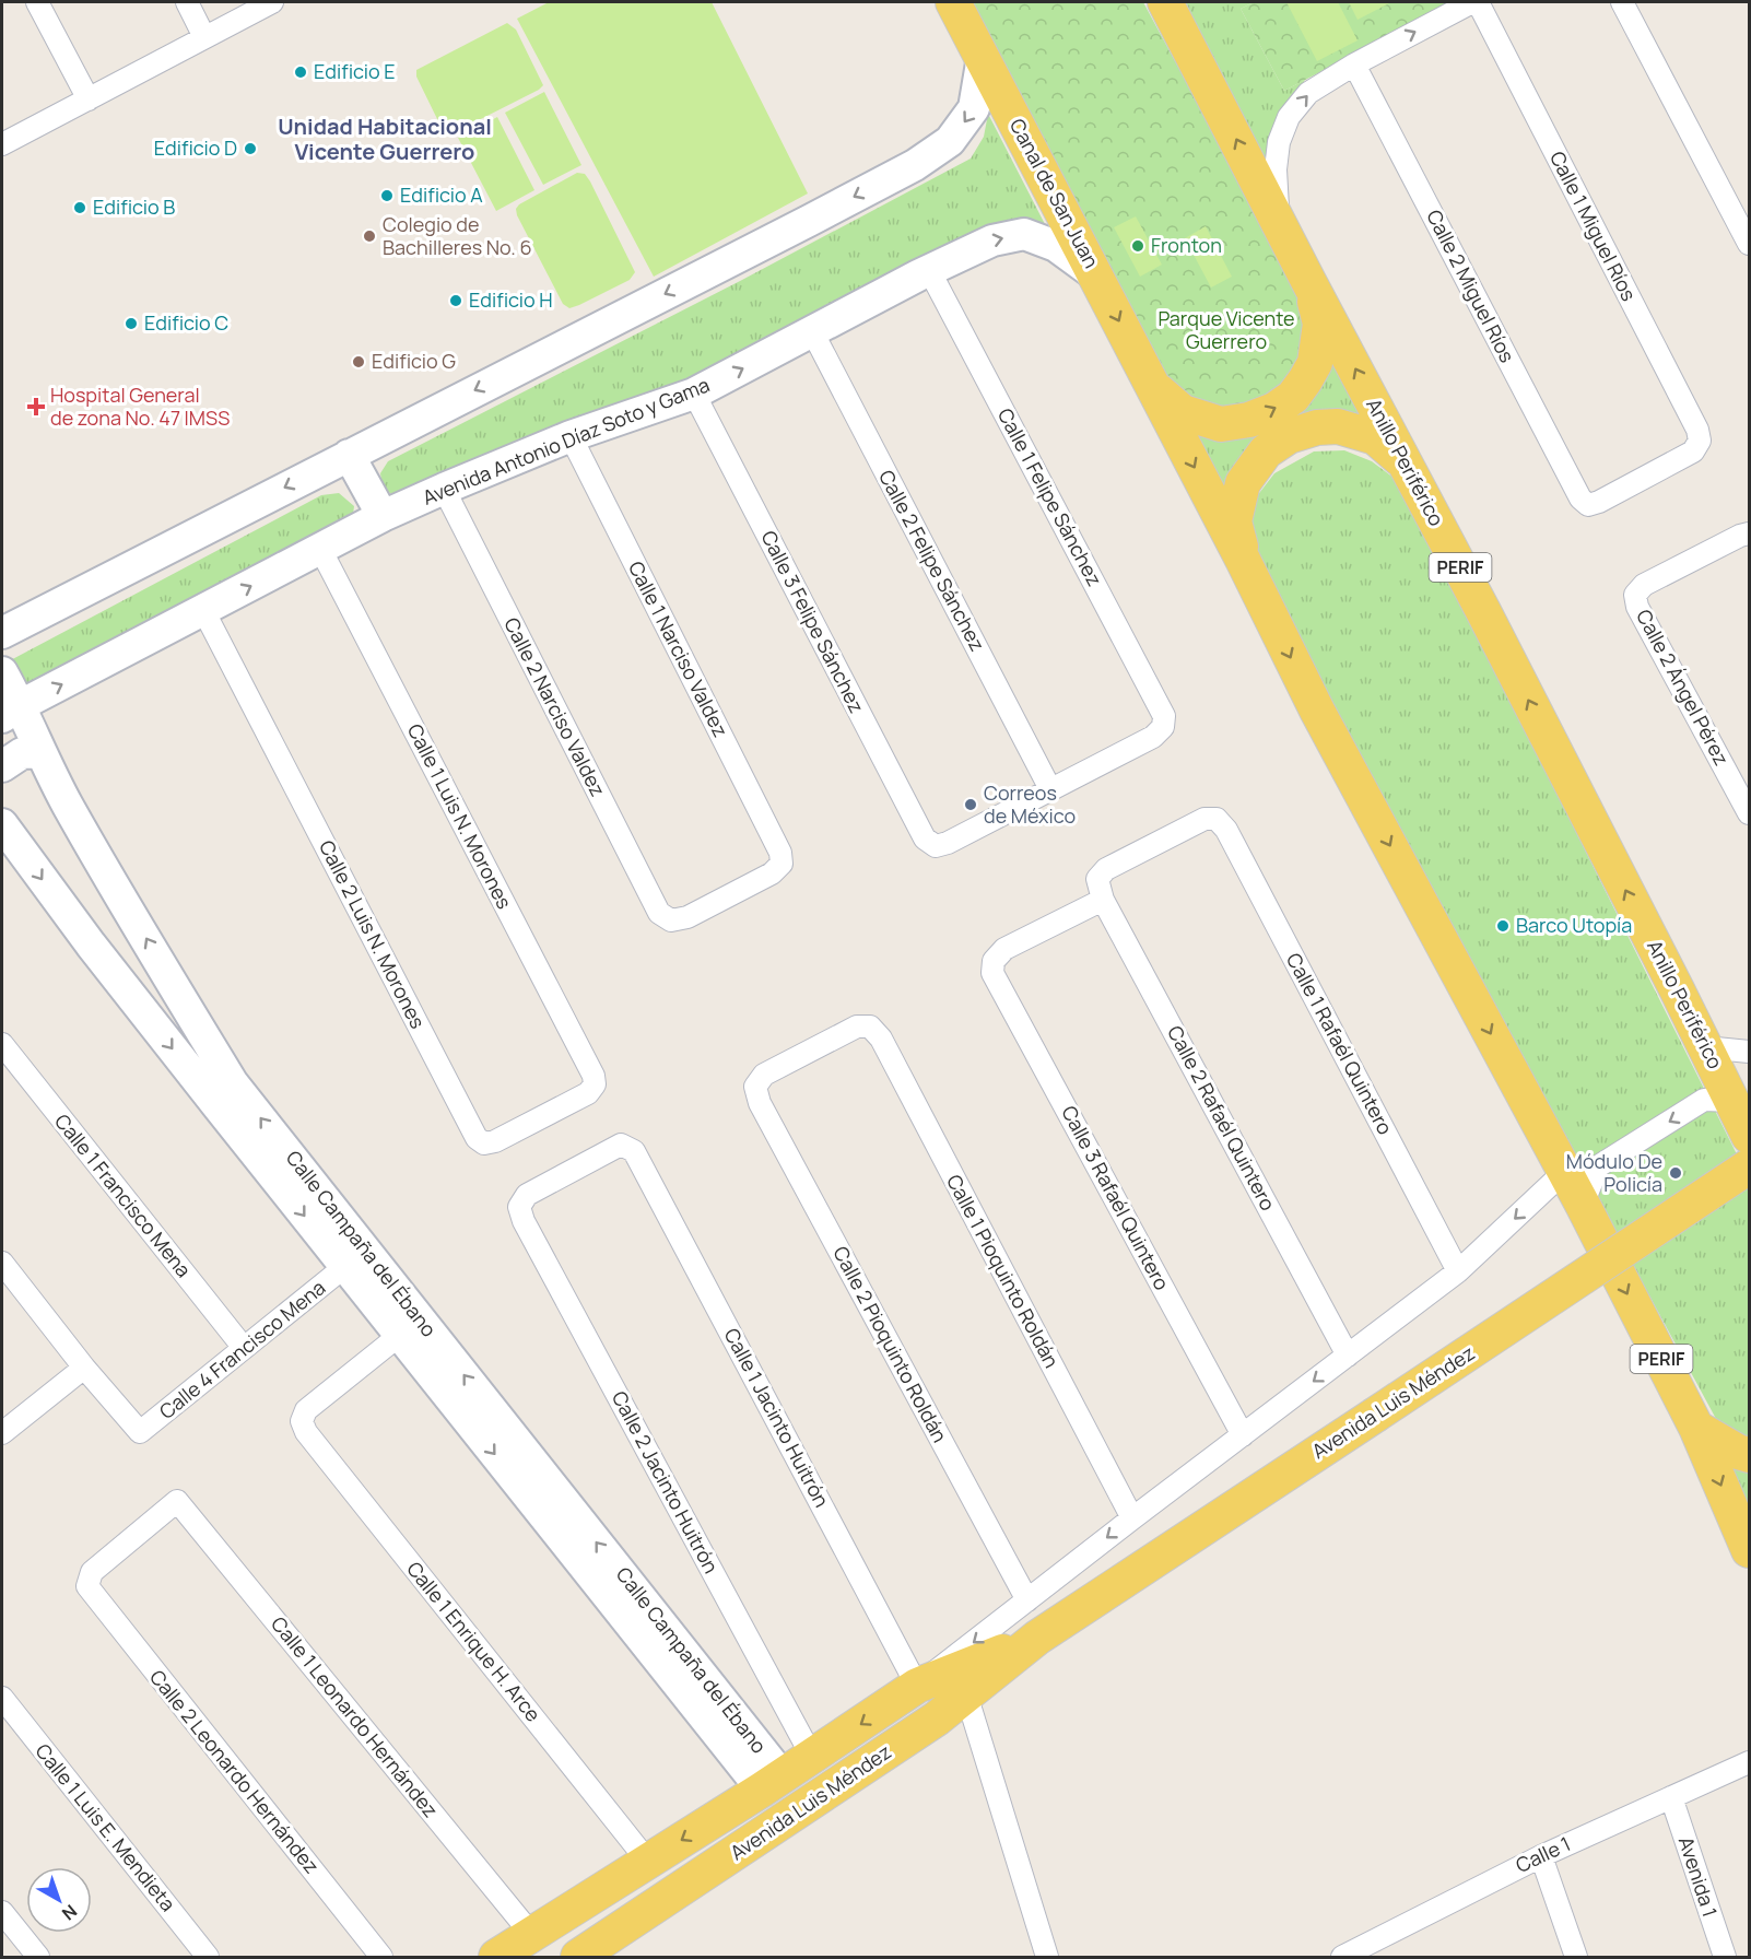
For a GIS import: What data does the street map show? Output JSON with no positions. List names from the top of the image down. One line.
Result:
{"streets":{"main road":["Canal de San Juan","Anillo Periférico","PERIF","Avenida Luis Méndez"],"street":["Calle 1 Miguel Ríos","Calle 2 Miguel Ríos","Avenida Antonio Díaz Soto y Gama","Calle 1 Felipe Sánchez","Calle 2 Felipe Sánchez","Calle 3 Felipe Sánchez","Calle 1 Narciso Valdez","Calle 2 Ángel Pérez","Calle 2 Narciso Valdez","Calle 1 Luis N. Morones","Calle 2 Luis N. Morones","Calle 1 Rafaél Quintero","Calle 2 Rafaél Quintero","Calle 1 Francisco Mena","Calle 3 Rafaél Quintero","Calle Campaña del Ébano","Calle 1 Pioquinto Roldán","Calle 2 Pioquinto Roldán","Calle 4 Francisco Mena","Calle 1 Jacinto Huitrón","Calle 2 Jacinto Huitrón","Calle 1 Enrique H. Arce","Calle 1 Leonardo Hernández","Calle 2 Leonardo Hernández","Calle 1 Luis E. Mendieta","Calle 1","Avenida 1"]},"crossings":[["Canal de San Juan","Avenida Antonio Díaz Soto y Gama"],["Canal de San Juan","PERIF"],["Calle 1 Miguel Ríos","Calle 2 Miguel Ríos"],["Avenida Antonio Díaz Soto y Gama","Calle 1 Felipe Sánchez"],["Avenida Antonio Díaz Soto y Gama","Calle 2 Felipe Sánchez"],["Avenida Antonio Díaz Soto y Gama","Calle 3 Felipe Sánchez"],["Avenida Antonio Díaz Soto y Gama","Calle 1 Narciso Valdez"],["Avenida Antonio Díaz Soto y Gama","Calle 2 Narciso Valdez"],["Avenida Antonio Díaz Soto y Gama","Calle 1 Luis N. Morones"],["Avenida Antonio Díaz Soto y Gama","Calle 2 Luis N. Morones"],["Avenida Antonio Díaz Soto y Gama","Calle Campaña del Ébano"],["Calle 1 Felipe Sánchez","Calle 2 Felipe Sánchez"],["Calle 1 Felipe Sánchez","Calle 3 Felipe Sánchez"],["Calle 2 Felipe Sánchez","Calle 3 Felipe Sánchez"],["PERIF","Avenida Luis Méndez"],["Calle 1 Narciso Valdez","Calle 2 Narciso Valdez"],["Calle 1 Luis N. Morones","Calle 2 Luis N. Morones"],["Calle 1 Rafaél Quintero","Calle 2 Rafaél Quintero"],["Calle 1 Rafaél Quintero","Calle 3 Rafaél Quintero"],["Calle 1 Rafaél Quintero","Avenida Luis Méndez"],["Calle 2 Rafaél Quintero","Calle 3 Rafaél Quintero"],["Calle 2 Rafaél Quintero","Avenida Luis Méndez"],["Calle 1 Francisco Mena","Calle 4 Francisco Mena"],["Calle 3 Rafaél Quintero","Avenida Luis Méndez"],["Calle Campaña del Ébano","Calle 4 Francisco Mena"],["Calle Campaña del Ébano","Avenida Luis Méndez"],["Calle Campaña del Ébano","Calle 1 Enrique H. Arce"],["Calle 1 Pioquinto Roldán","Calle 2 Pioquinto Roldán"],["Calle 1 Pioquinto Roldán","Avenida Luis Méndez"],["Calle 2 Pioquinto Roldán","Avenida Luis Méndez"],["Avenida Luis Méndez","Calle 1 Jacinto Huitrón"],["Avenida Luis Méndez","Calle 2 Jacinto Huitrón"],["Avenida Luis Méndez","Calle 1 Enrique H. Arce"],["Avenida Luis Méndez","Calle 1 Leonardo Hernández"],["Calle 1 Jacinto Huitrón","Calle 2 Jacinto Huitrón"],["Calle 1 Leonardo Hernández","Calle 2 Leonardo Hernández"],["Calle 1","Avenida 1"]],"districts":["Unidad Habitacional Vicente Guerrero"],"parks":["Parque Vicente Guerrero"],"places":{"other":["Edificio E","Edificio D","Edificio A","Edificio B","Colegio de Bachilleres No. 6","Fronton","Edificio H","Edificio C","Edificio G","Correos de México","Barco Utopía","Módulo De Policía"],"health":["Hospital General de zona No. 47 IMSS"]},"north":"bottom right"}
